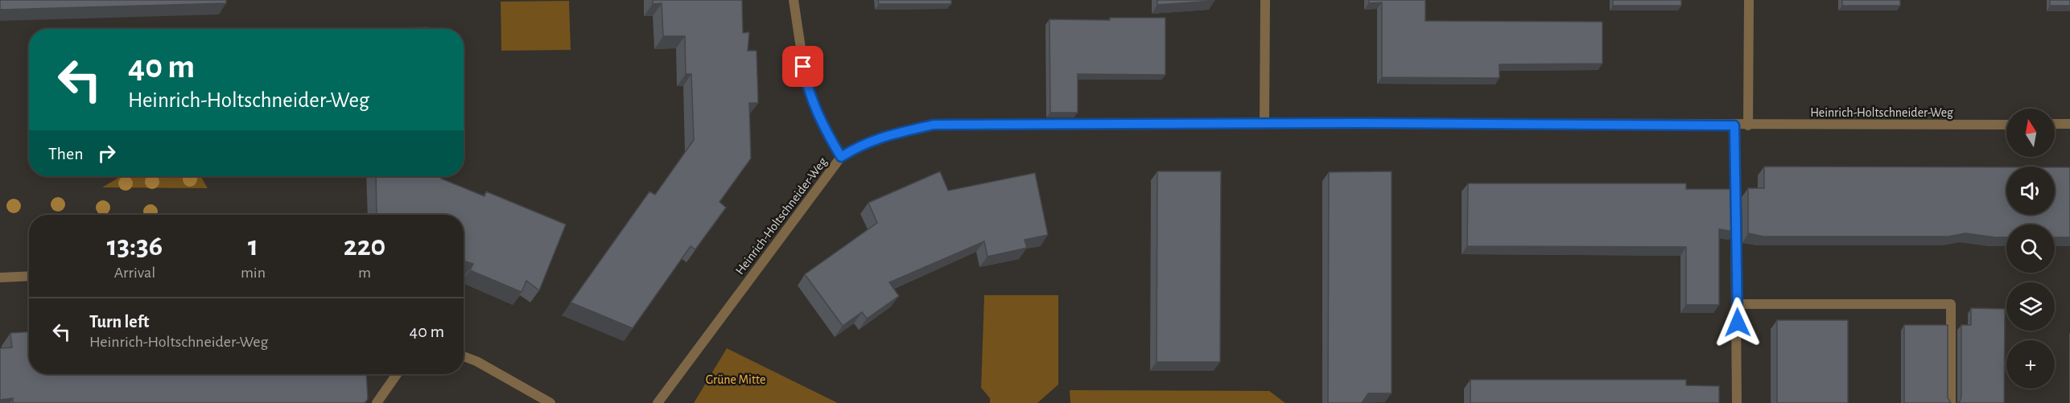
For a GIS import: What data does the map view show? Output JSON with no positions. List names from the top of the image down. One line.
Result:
{"streets":{"street":["Heinrich-Holtschneider-Weg"]},"parks":["Grüne Mitte"],"north":"top","page":{"turn":["40 m","Heinrich-Holtschneider-Weg"],"map_buttons":"+","then":"Then","eta":["13:36","Arrival","1","min","220","m"],"list":[{"name":"Turn left","note":"Heinrich-Holtschneider-Weg","value":"40 m"}]}}
